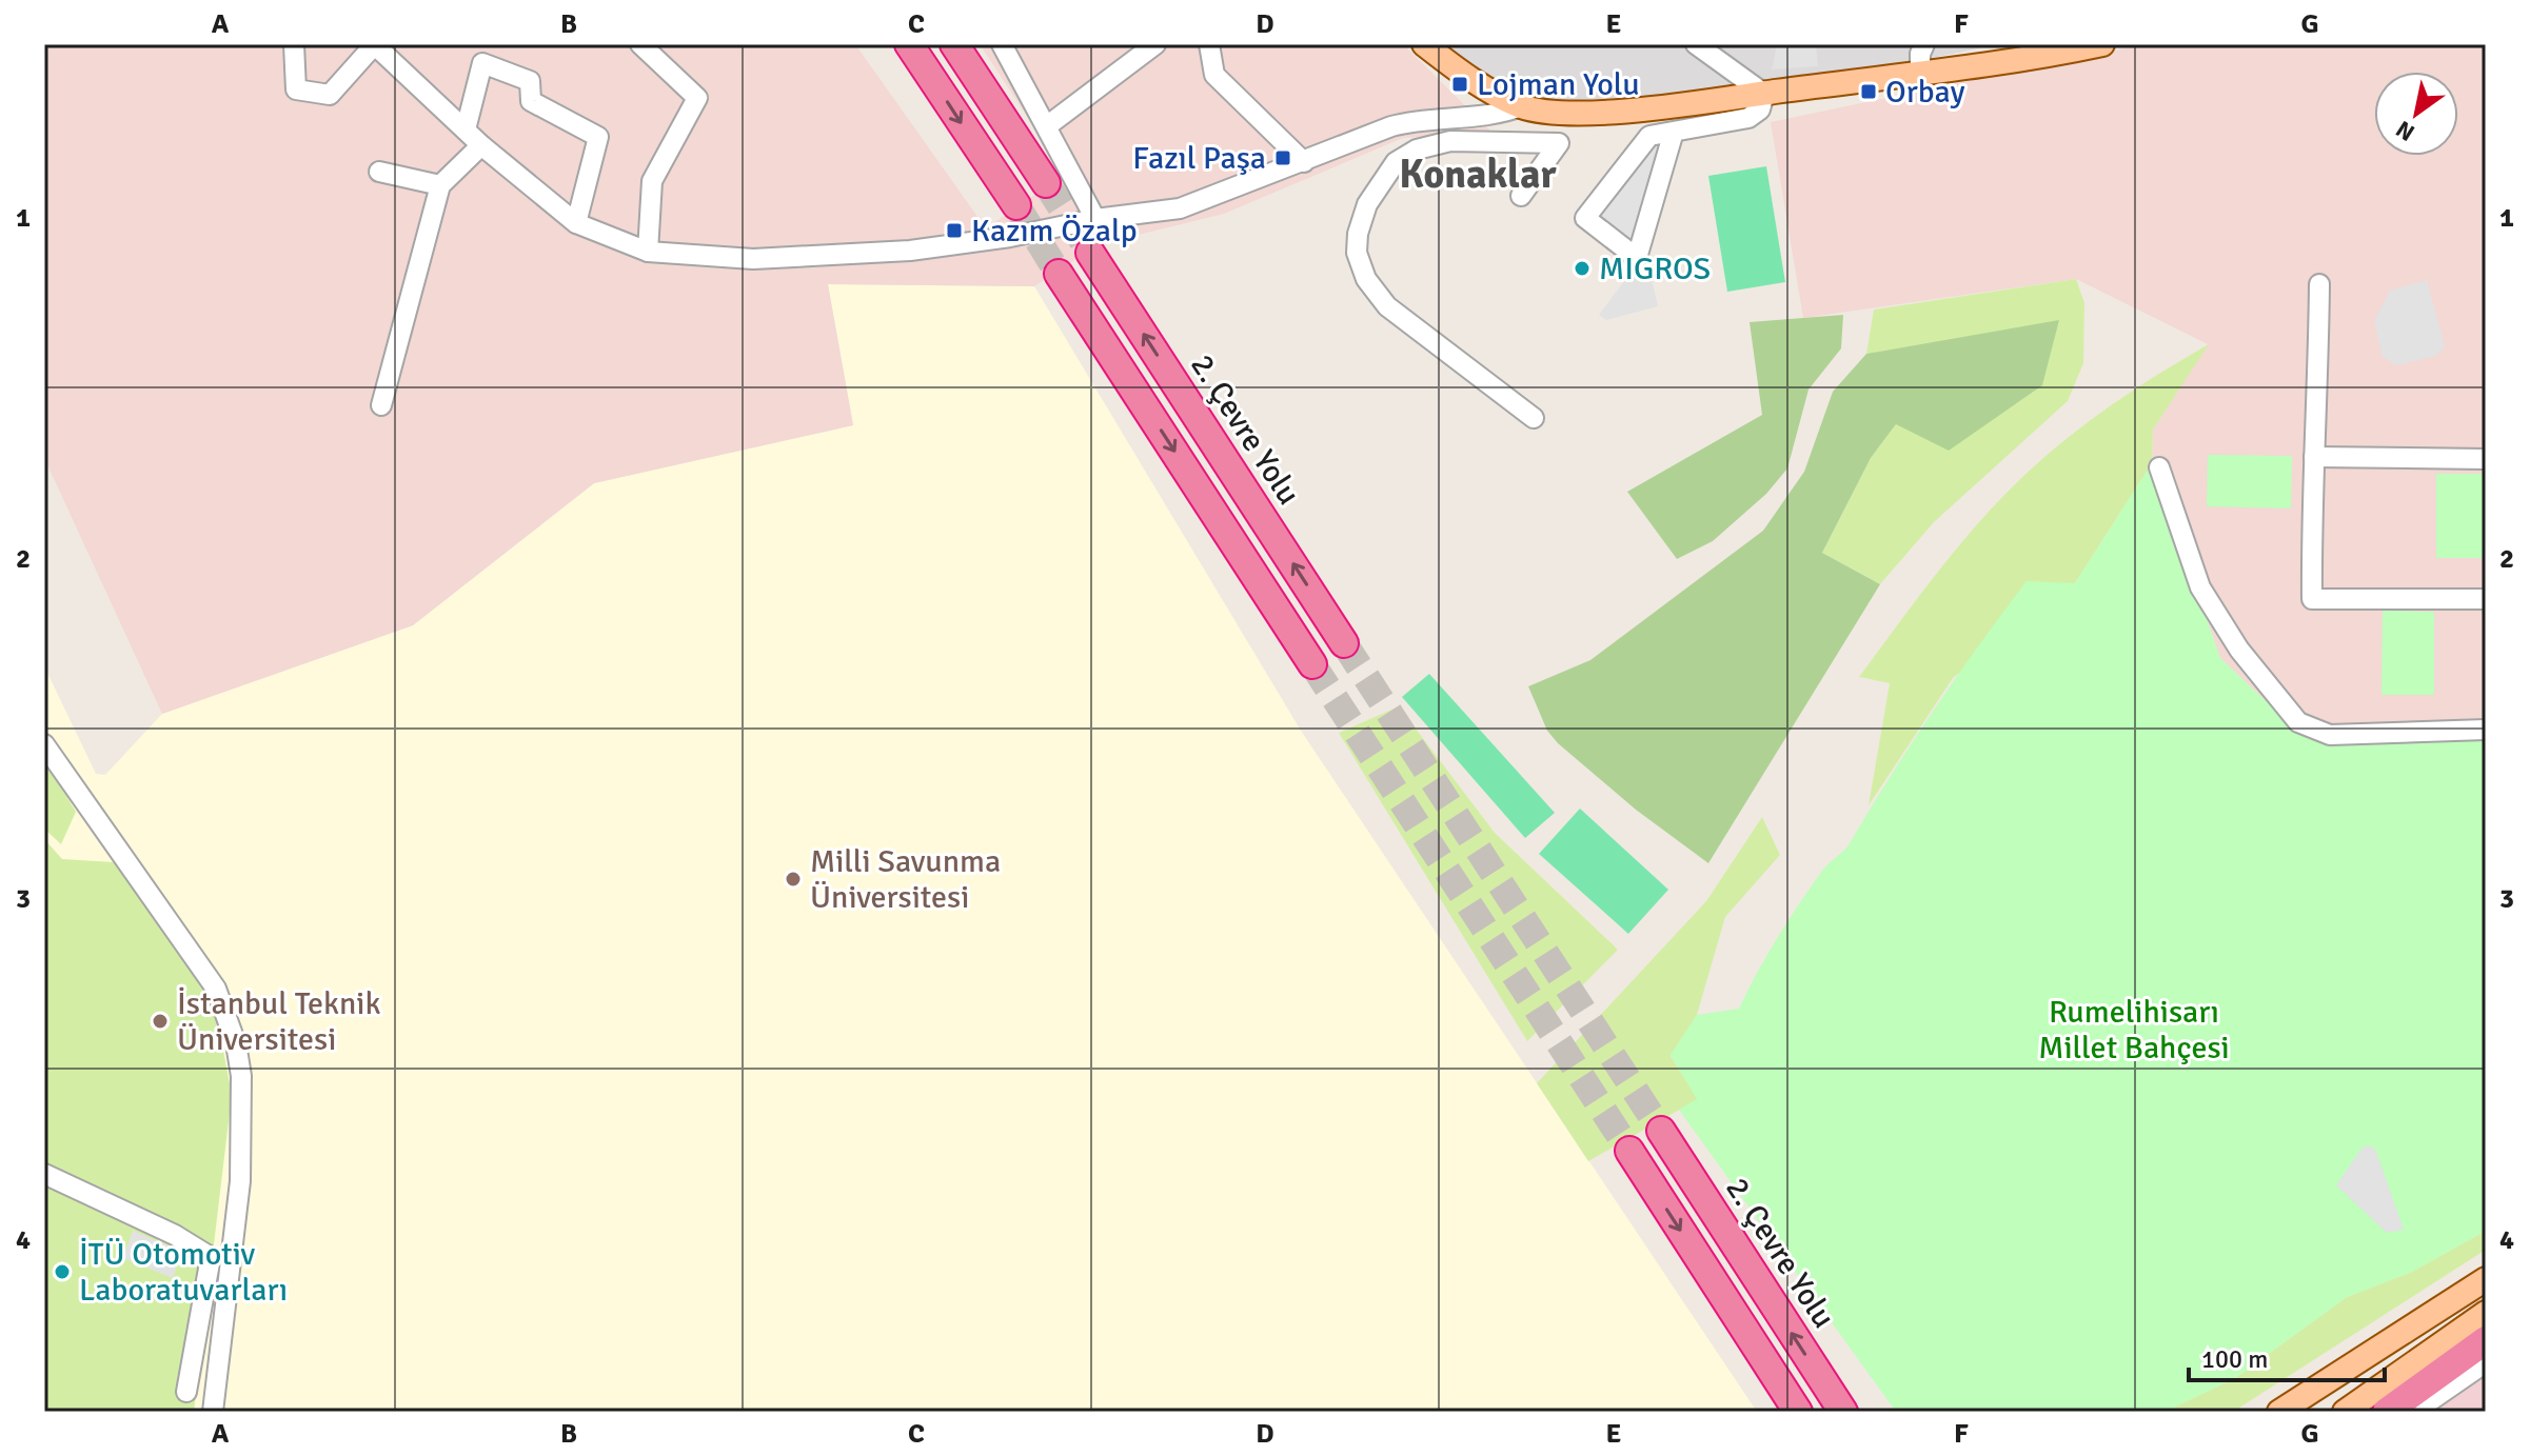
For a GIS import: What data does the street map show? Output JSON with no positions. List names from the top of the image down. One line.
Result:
{"streets":{"highway":["2. Çevre Yolu"]},"districts":["Konaklar"],"parks":["Rumelihisarı Millet Bahçesi"],"places":{"transit":["Lojman Yolu","Orbay","Fazıl Paşa","Kazım Özalp"],"other":["MIGROS","Milli Savunma Üniversitesi","İstanbul Teknik Üniversitesi","İTÜ Otomotiv Laboratuvarları"]},"scale_bar":"100 m","north":"bottom left","grid":{"columns":["A","B","C","D","E","F","G"],"rows":["1","2","3","4"]}}
